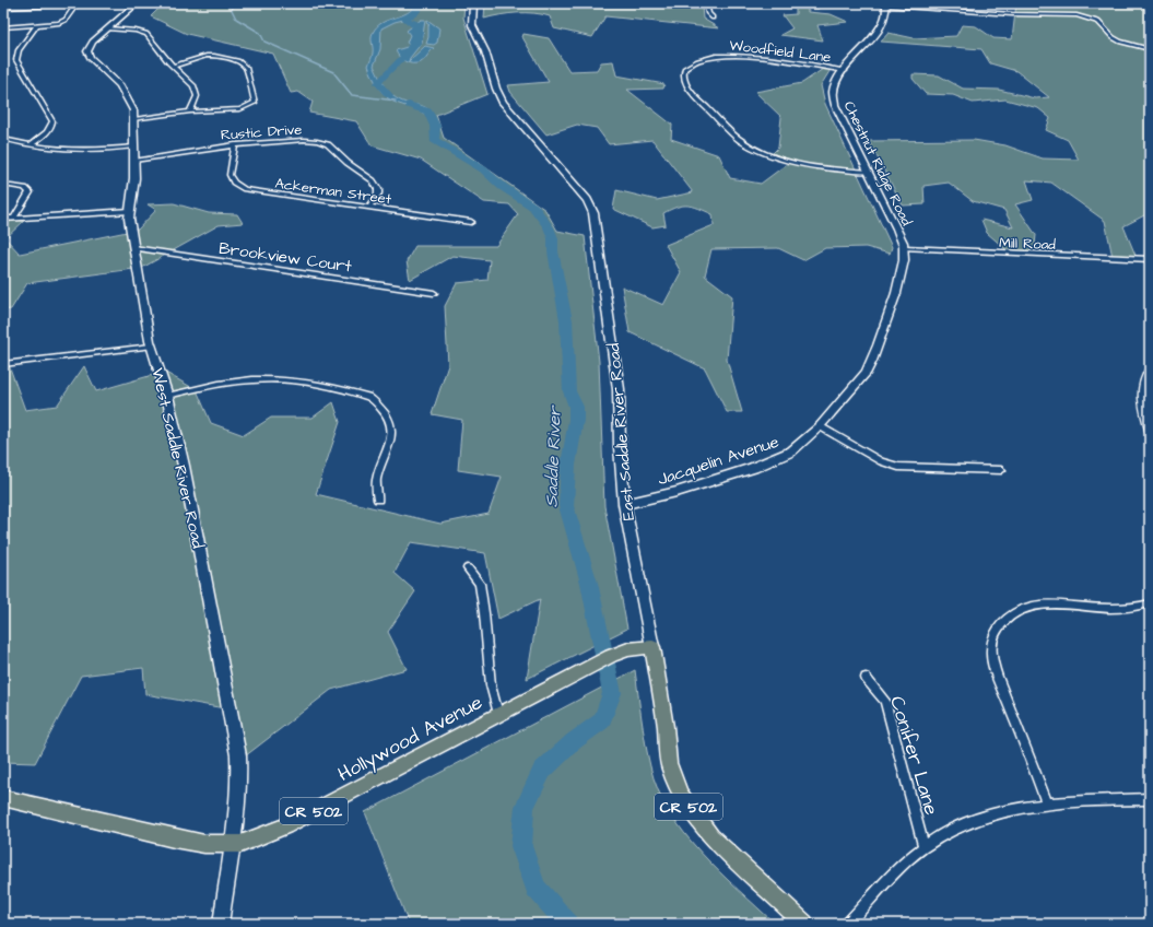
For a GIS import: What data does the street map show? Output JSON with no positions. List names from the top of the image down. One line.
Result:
{"streets":{"main road":["East Saddle River Road","Hollywood Avenue","CR 502"],"street":["Woodfield Lane","Rustic Drive","Chestnut Ridge Road","Ackerman Street","Mill Road","Brookview Court","West Saddle River Road","Jacquelin Avenue","Conifer Lane"]},"crossings":[["Woodfield Lane","Chestnut Ridge Road"],["Rustic Drive","Ackerman Street"],["Rustic Drive","West Saddle River Road"],["Chestnut Ridge Road","Mill Road"],["Chestnut Ridge Road","Jacquelin Avenue"],["Mill Road","Jacquelin Avenue"],["Brookview Court","West Saddle River Road"],["East Saddle River Road","Jacquelin Avenue"],["East Saddle River Road","Hollywood Avenue"],["West Saddle River Road","Hollywood Avenue"]],"water":["Saddle River"]}
